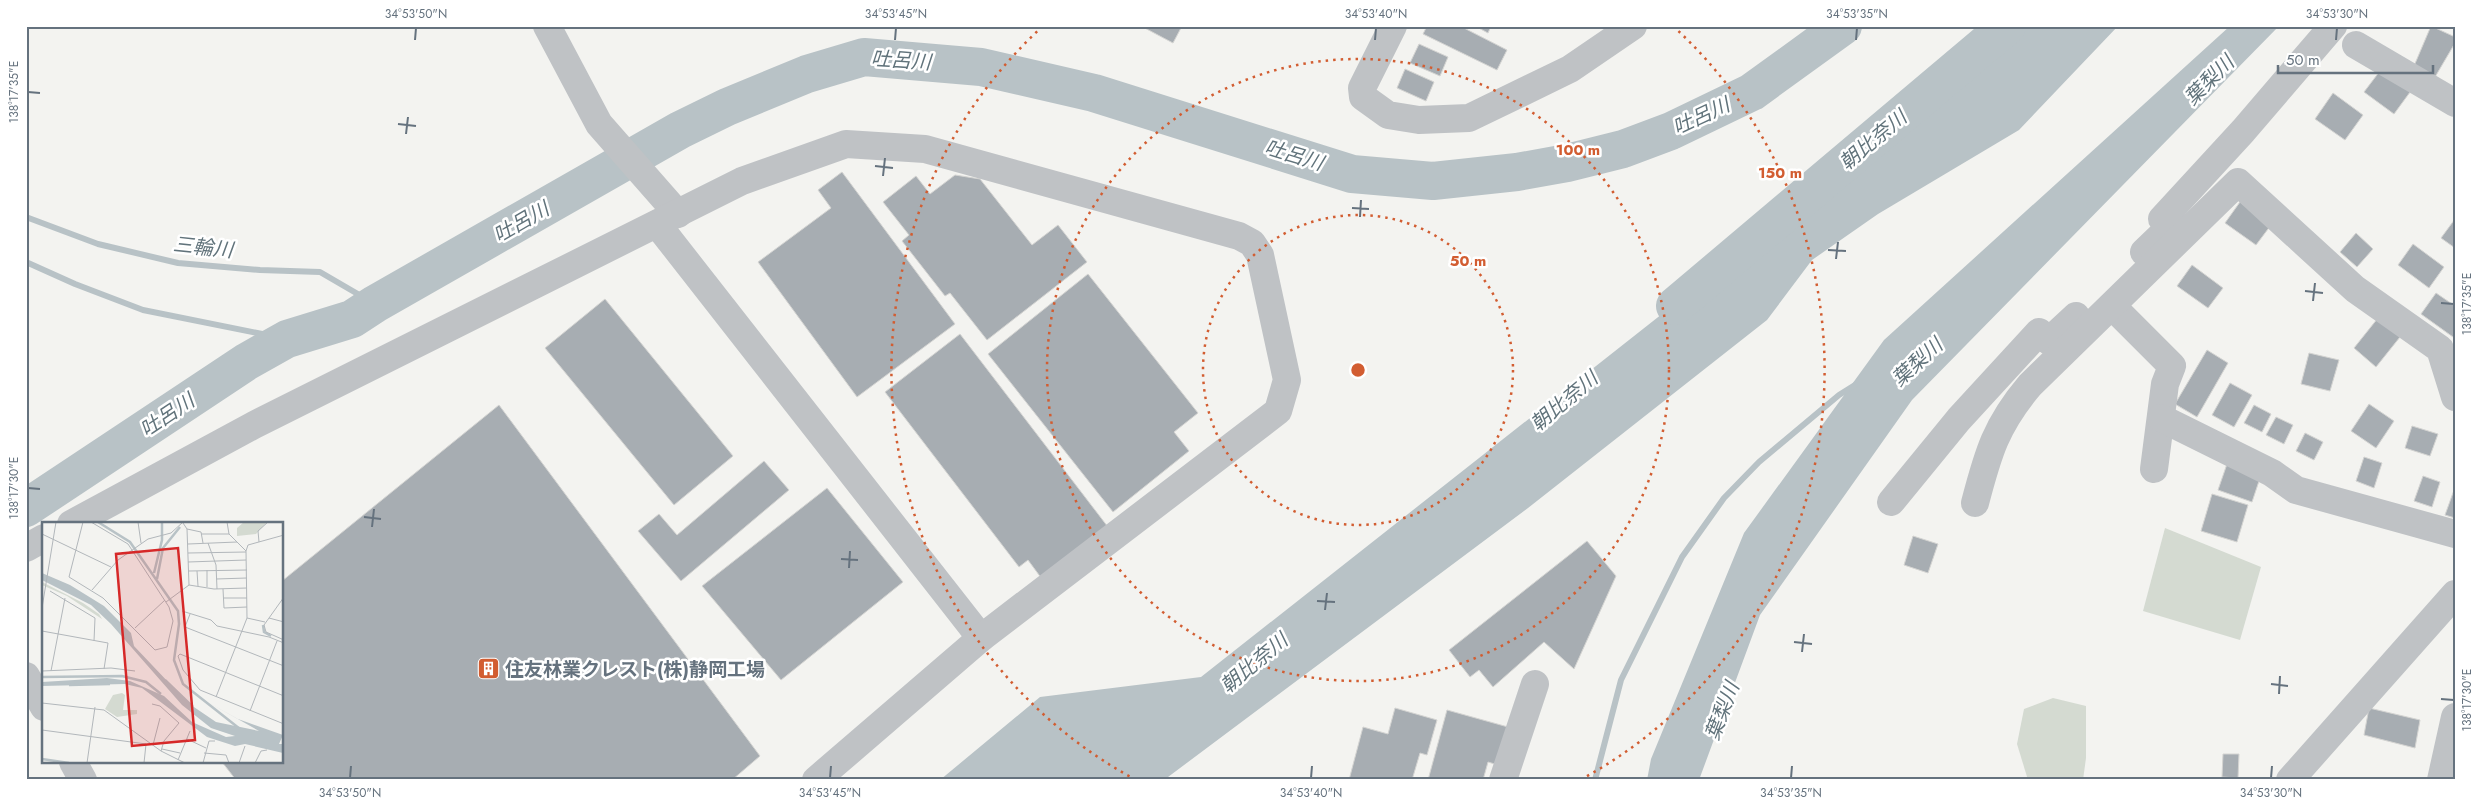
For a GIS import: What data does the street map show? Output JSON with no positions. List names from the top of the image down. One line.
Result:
{"water":["吐呂川","葉梨川","朝比奈川","三輪川"],"places":{"building":["住友林業クレスト(株)静岡工場"]},"scale_bar":"50 m","coordinates":["34°53'50\"N","34°53'45\"N","34°53'40\"N","34°53'35\"N","34°53'30\"N","138°17'35\"E","138°17'30\"E"],"rings":["100 m","150 m","50 m"]}
